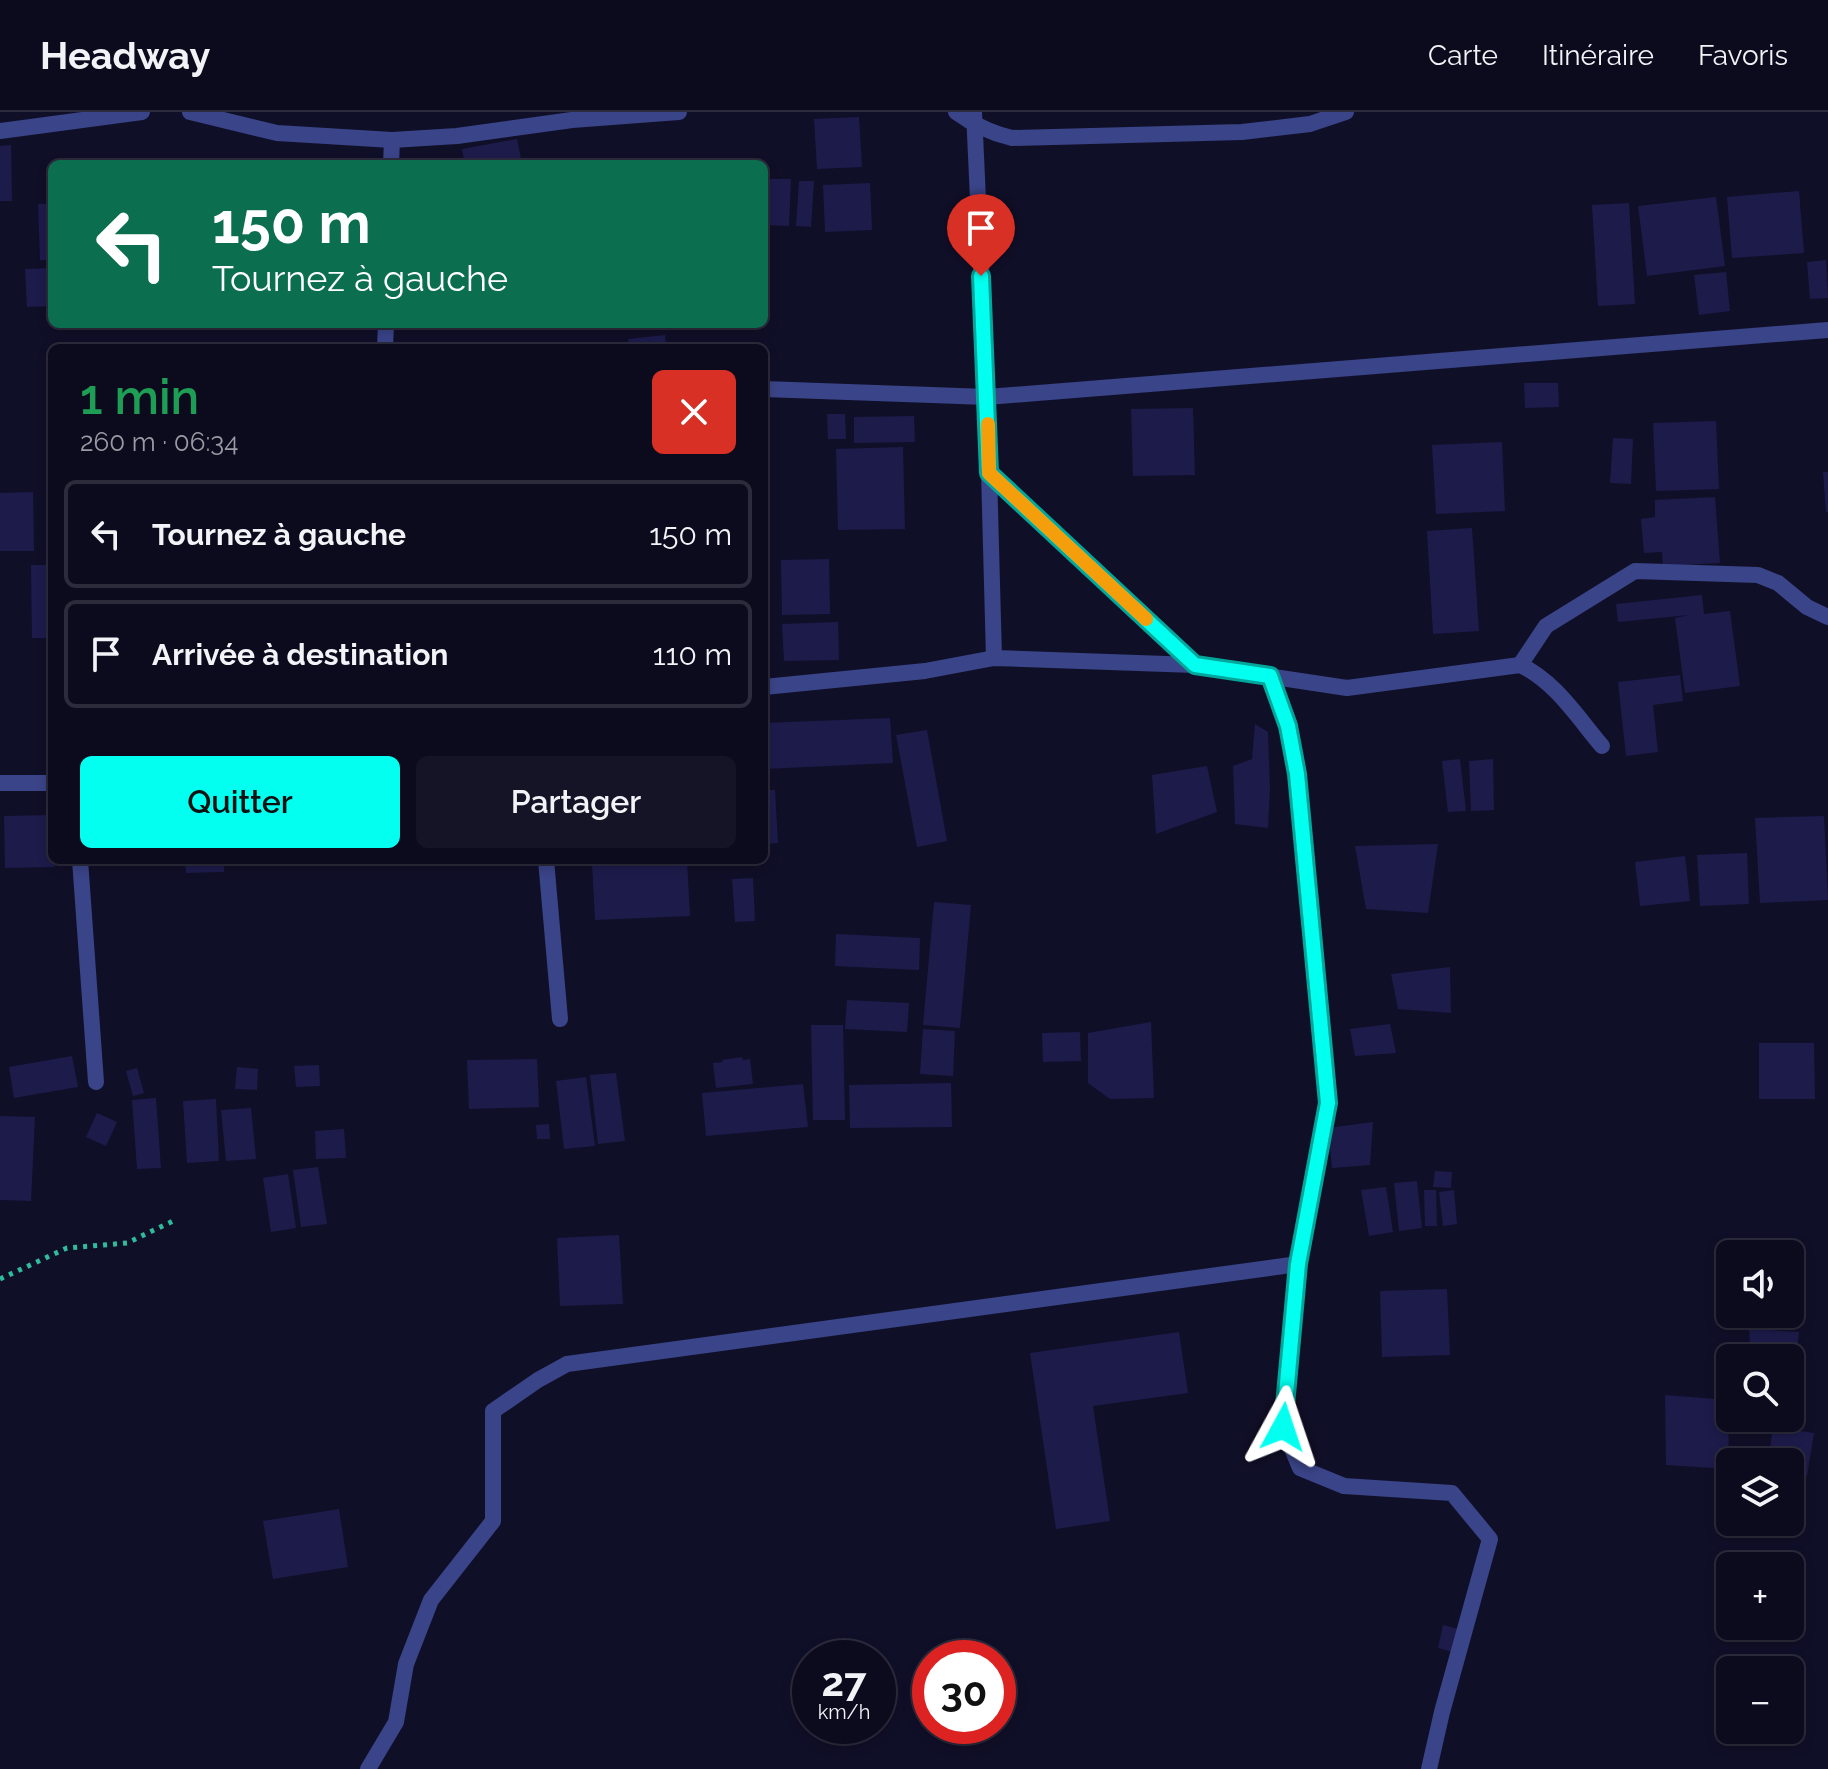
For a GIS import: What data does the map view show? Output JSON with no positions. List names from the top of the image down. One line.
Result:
{"page":{"header":"Headway","nav":["Carte","Itinéraire","Favoris"],"turn":["150 m","Tournez à gauche"],"heading":["1 min","260 m · 06:34"],"list":[{"name":"Tournez à gauche","value":"150 m"},{"name":"Arrivée à destination","value":"110 m"}],"buttons":["Quitter","Partager"],"map_buttons":["+","−"],"speed":"27 km/h","limit":"30"}}
